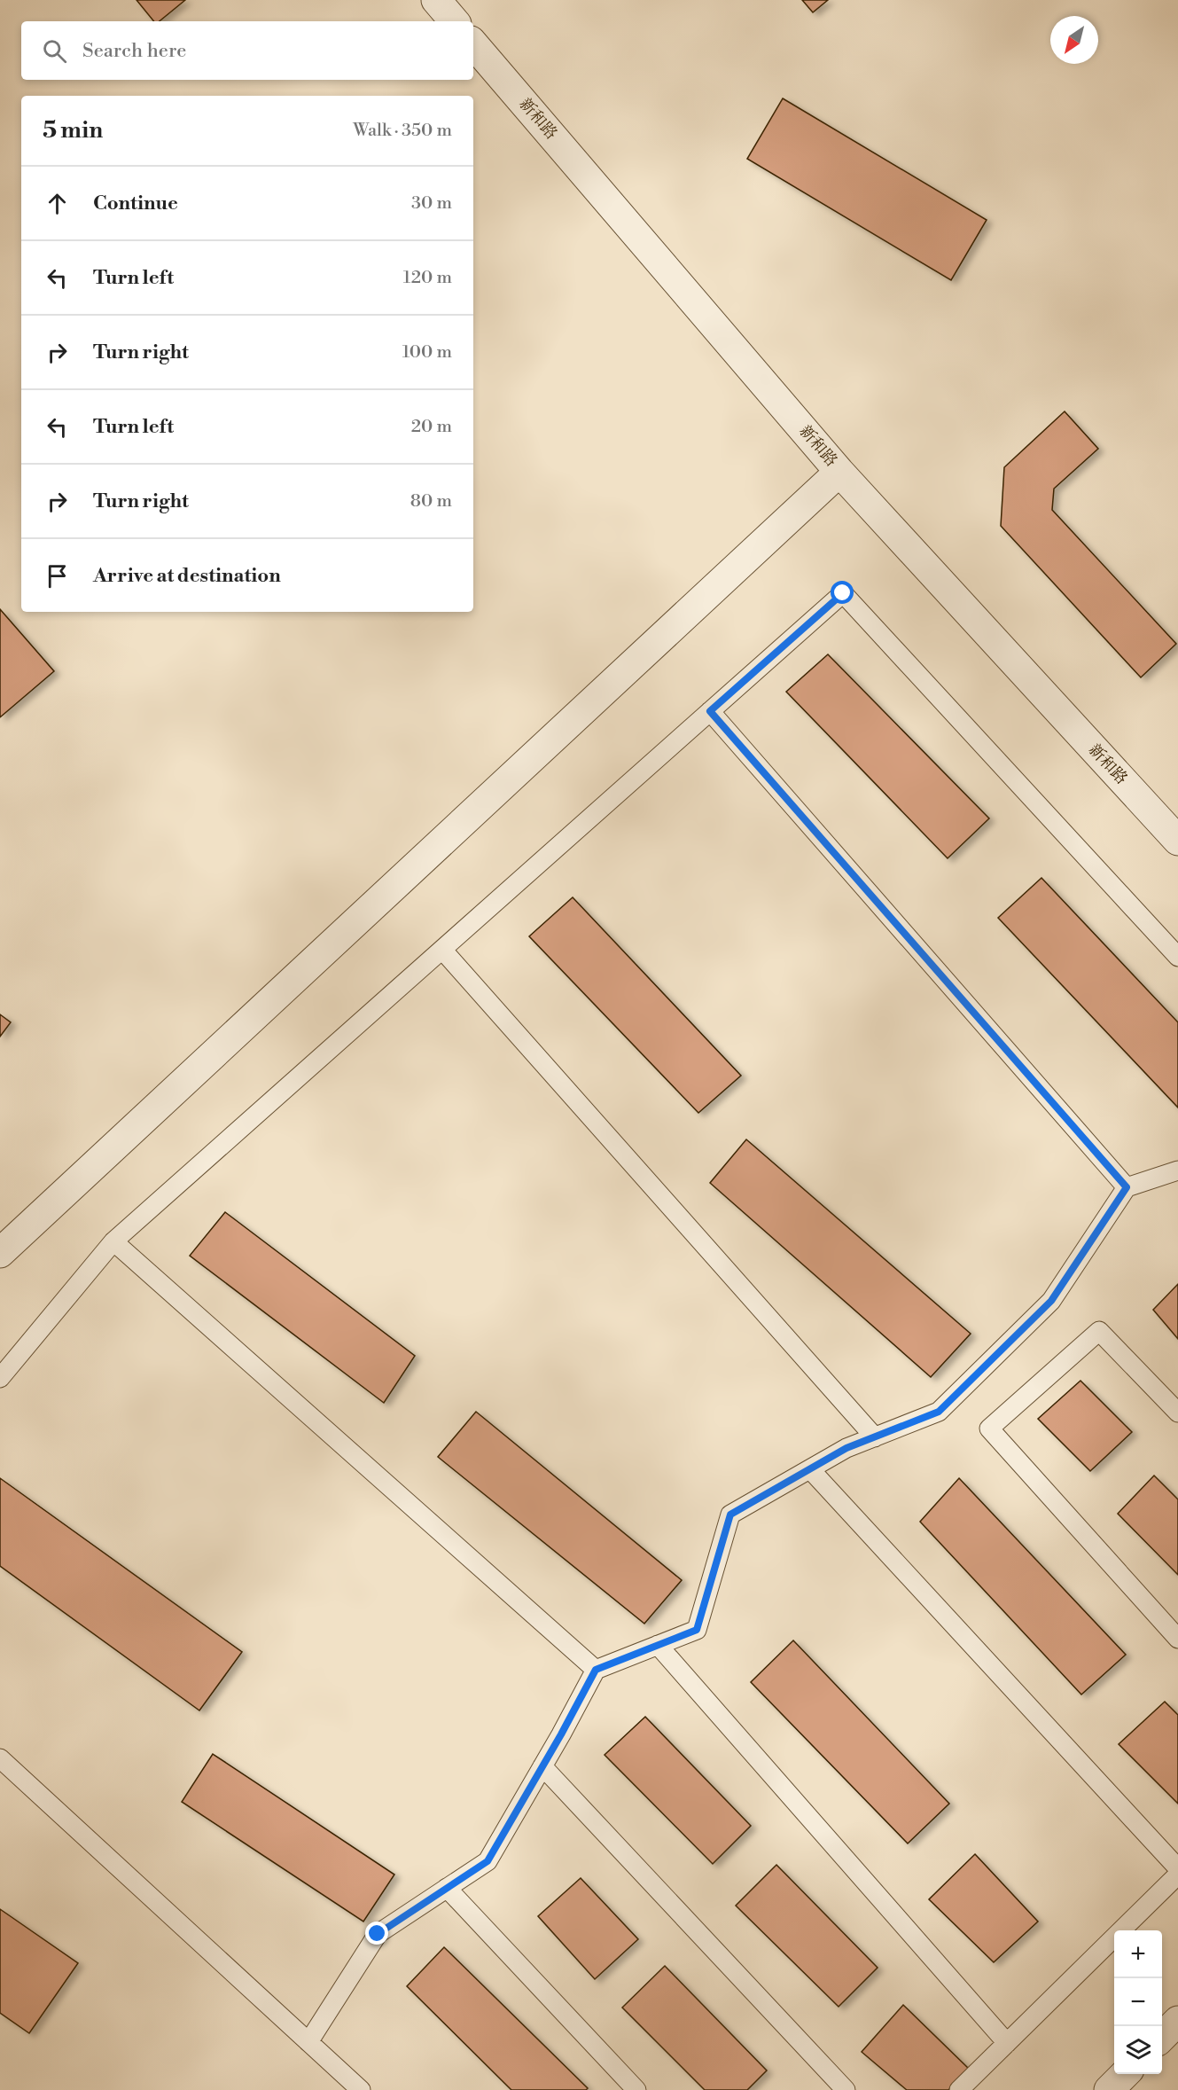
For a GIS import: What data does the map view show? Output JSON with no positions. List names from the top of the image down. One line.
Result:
{"streets":{"street":["新和路"]},"north":"bottom left","page":{"search":"Search here","heading":["5 min","Walk · 350 m"],"list":[["Continue","30 m"],["Turn left","120 m"],["Turn right","100 m"],["Turn left","20 m"],["Turn right","80 m"],"Arrive at destination"],"map_buttons":["+","−"]}}
